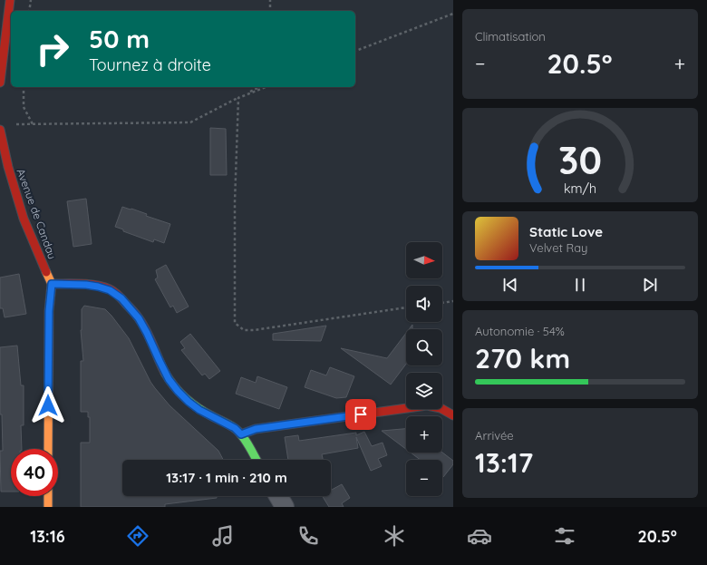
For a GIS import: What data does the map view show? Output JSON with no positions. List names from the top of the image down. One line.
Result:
{"streets":{"street":["Avenue de Candau"]},"north":"right","page":{"tile":["Climatisation",["Autonomie · 54%","270 km"],["Arrivée","13:17"]],"turn":["50 m","Tournez à droite"],"heat":["−","20.5°","+"],"song":["Static Love","Velvet Ray"],"map_buttons":["+","−"],"limit":"40","trip":"13:17 · 1 min · 210 m","tabs":["13:16","20.5°"],"gauge":["30","km/h"]}}
